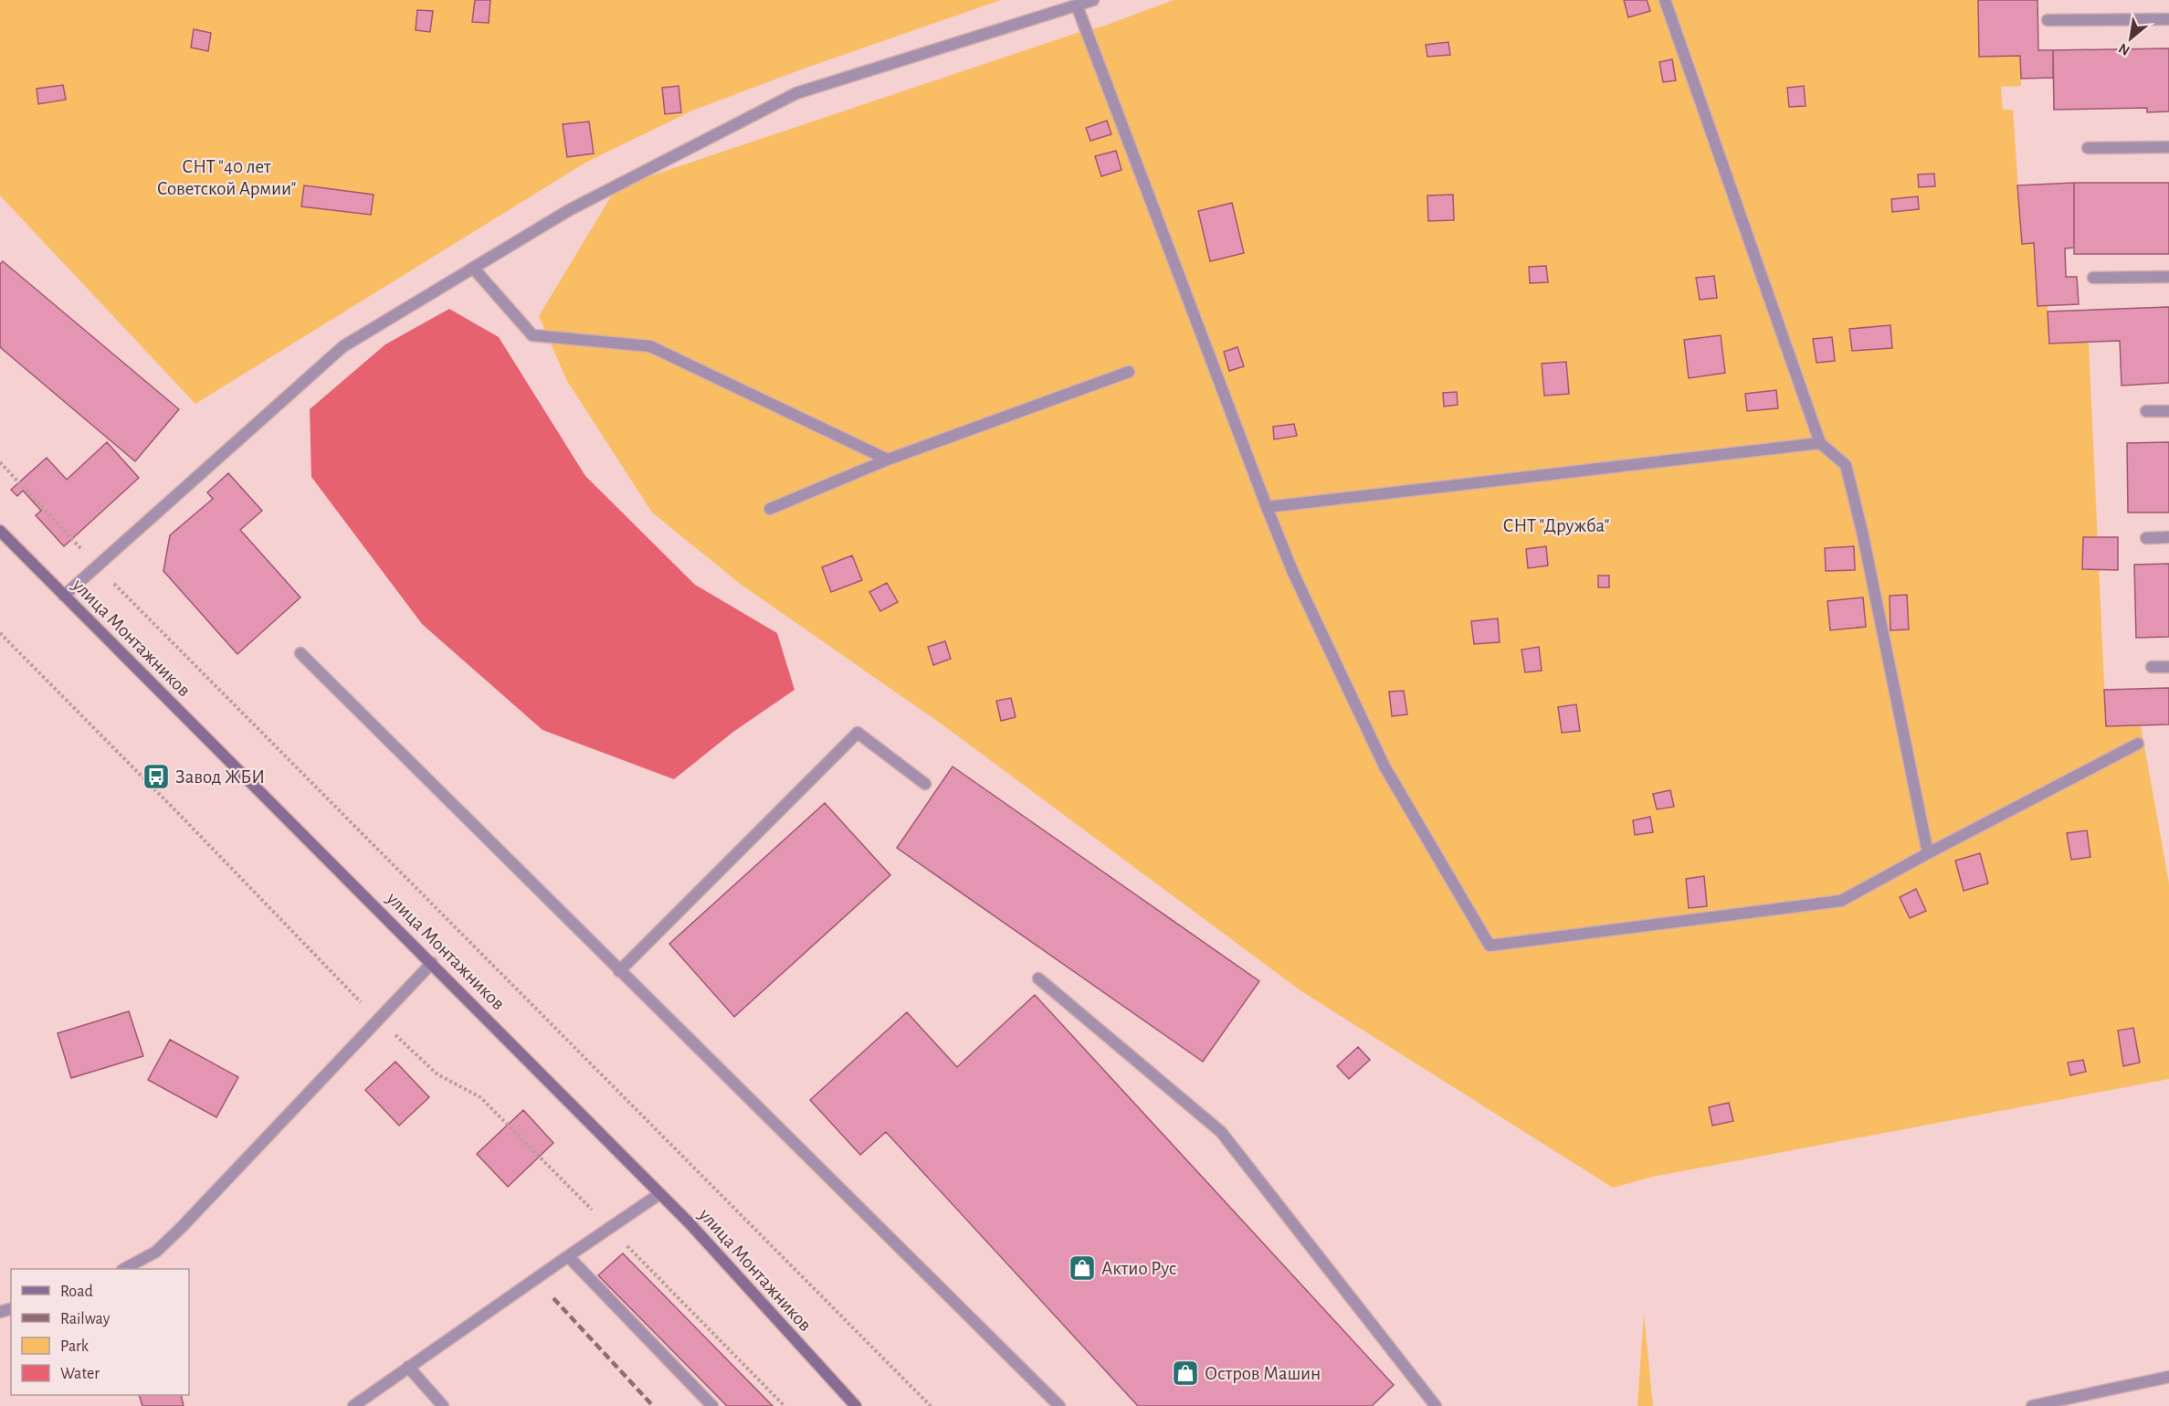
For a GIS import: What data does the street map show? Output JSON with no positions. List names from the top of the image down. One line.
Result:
{"streets":{"main road":["улица Монтажников"]},"parks":["СНТ \"40 лет Советской Армии\"","СНТ \"Дружба\""],"places":{"bus stop":["Завод ЖБИ"],"shop":["Актио Рус","Остров Машин"]},"legend":["Road","Railway","Park","Water"],"north":"bottom left"}
